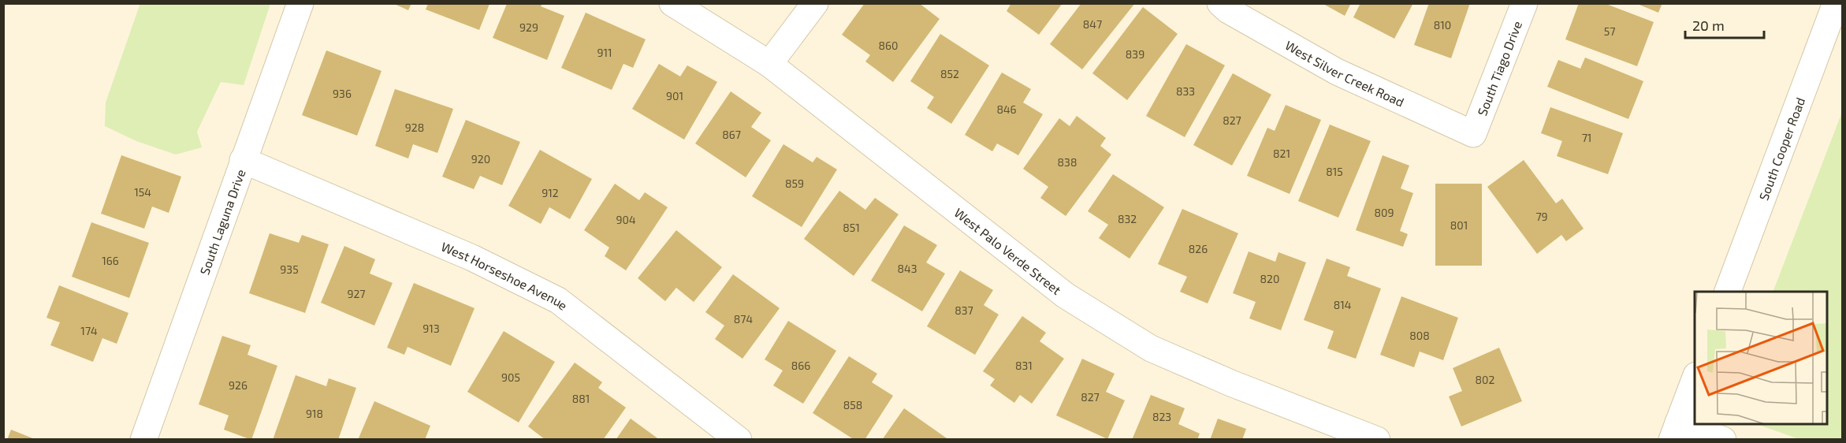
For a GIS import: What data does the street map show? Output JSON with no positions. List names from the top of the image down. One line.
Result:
{"streets":{"street":["South Tiago Drive","West Silver Creek Road","South Cooper Road","South Laguna Drive","West Palo Verde Street","West Horseshoe Avenue"]},"crossings":[["South Tiago Drive","West Silver Creek Road"],["South Laguna Drive","West Horseshoe Avenue"]],"house_numbers":["847","810","929","57","860","911","839","852","833","936","901","846","827","928","867","71","821","920","838","815","859","154","912","809","79","832","904","801","851","826","166","843","935","820","927","814","837","874","913","174","808","866","831","905","802","926","827","881","858","918","823"],"scale_bar":"20 m"}
